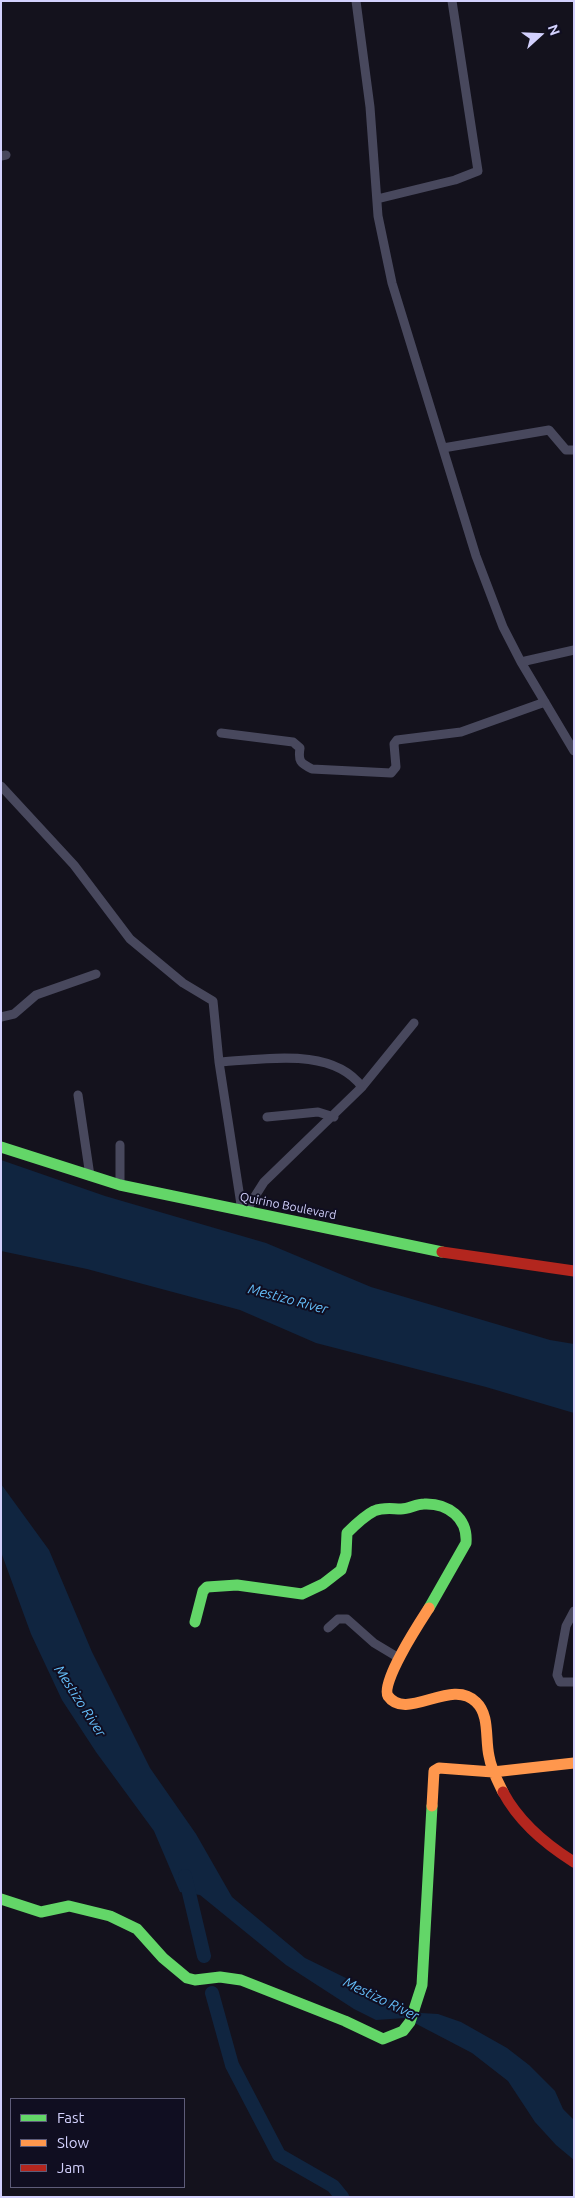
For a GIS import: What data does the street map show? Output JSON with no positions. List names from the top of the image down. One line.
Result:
{"streets":{"street":["Quirino Boulevard"]},"water":["Mestizo River"],"legend":["Fast","Slow","Jam"],"north":"right"}
